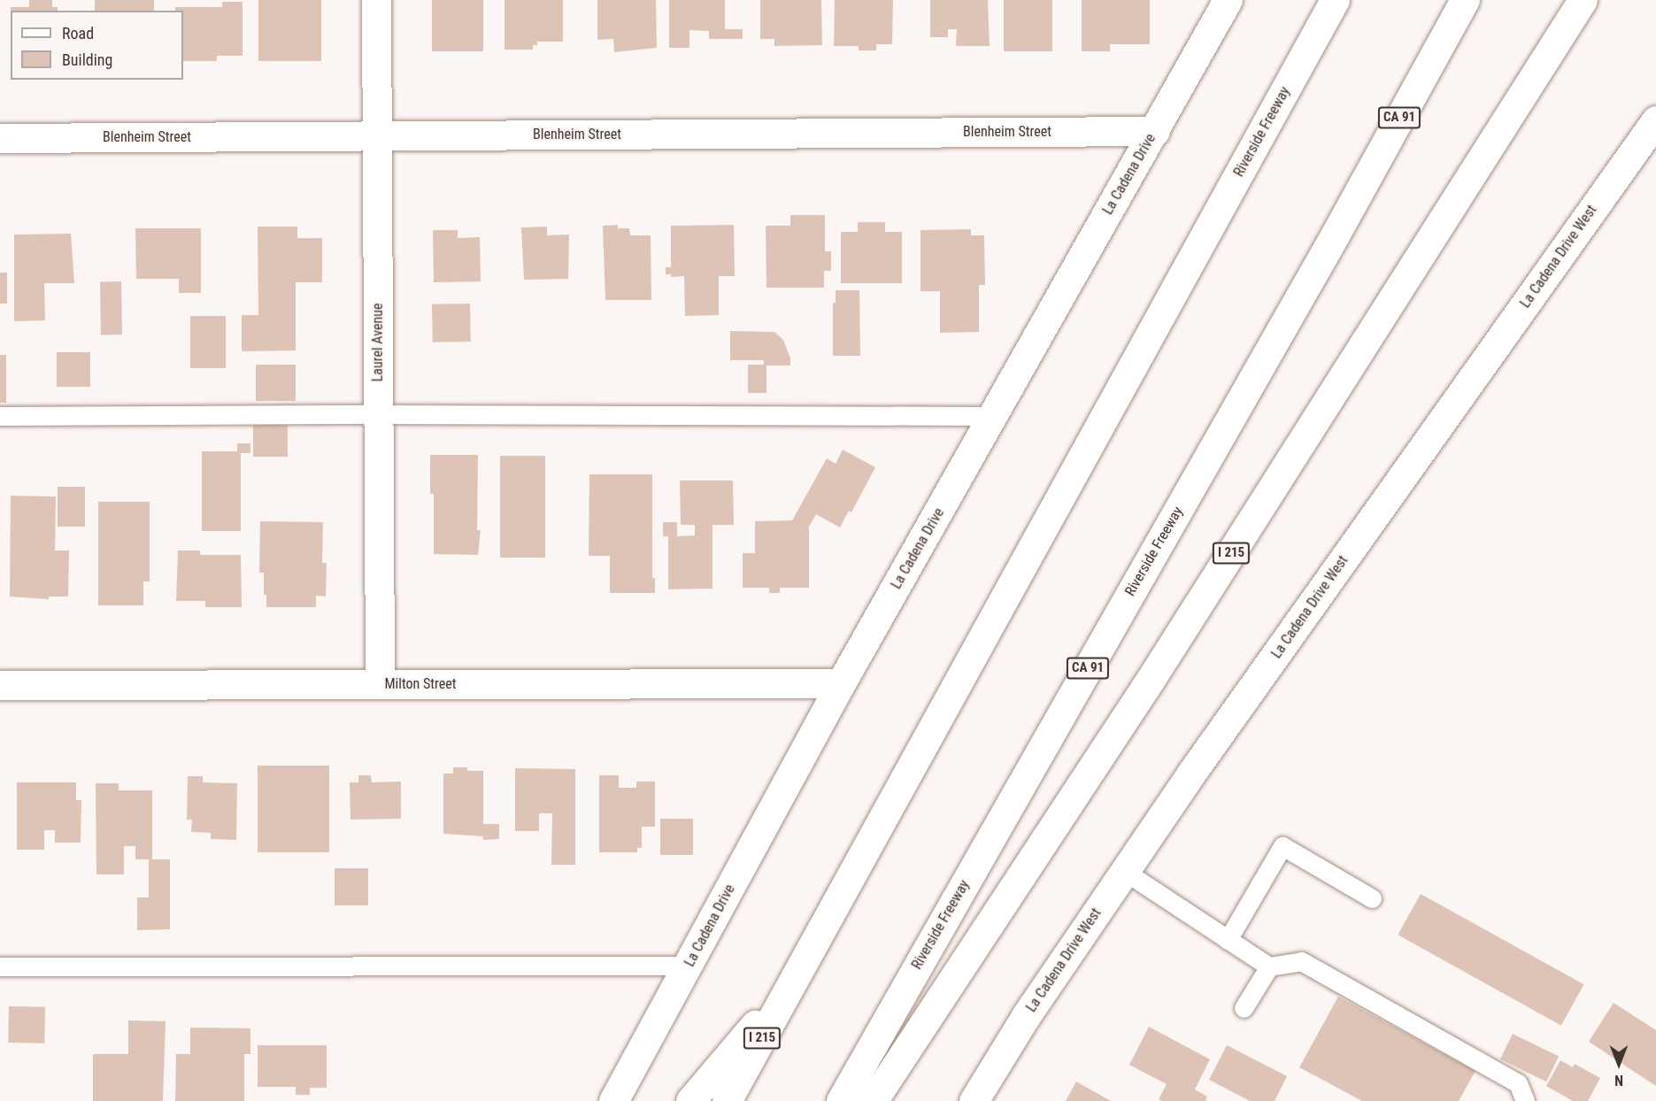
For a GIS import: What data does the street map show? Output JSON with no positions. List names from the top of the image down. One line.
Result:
{"streets":{"main road":["CA 91","Blenheim Street","Riverside Freeway","La Cadena Drive","La Cadena Drive West","Laurel Avenue","I 215","Milton Street"]},"crossings":[["Blenheim Street","La Cadena Drive"],["Blenheim Street","Laurel Avenue"],["La Cadena Drive","Milton Street"],["Laurel Avenue","Milton Street"]],"legend":["Road","Building"],"north":"bottom"}
